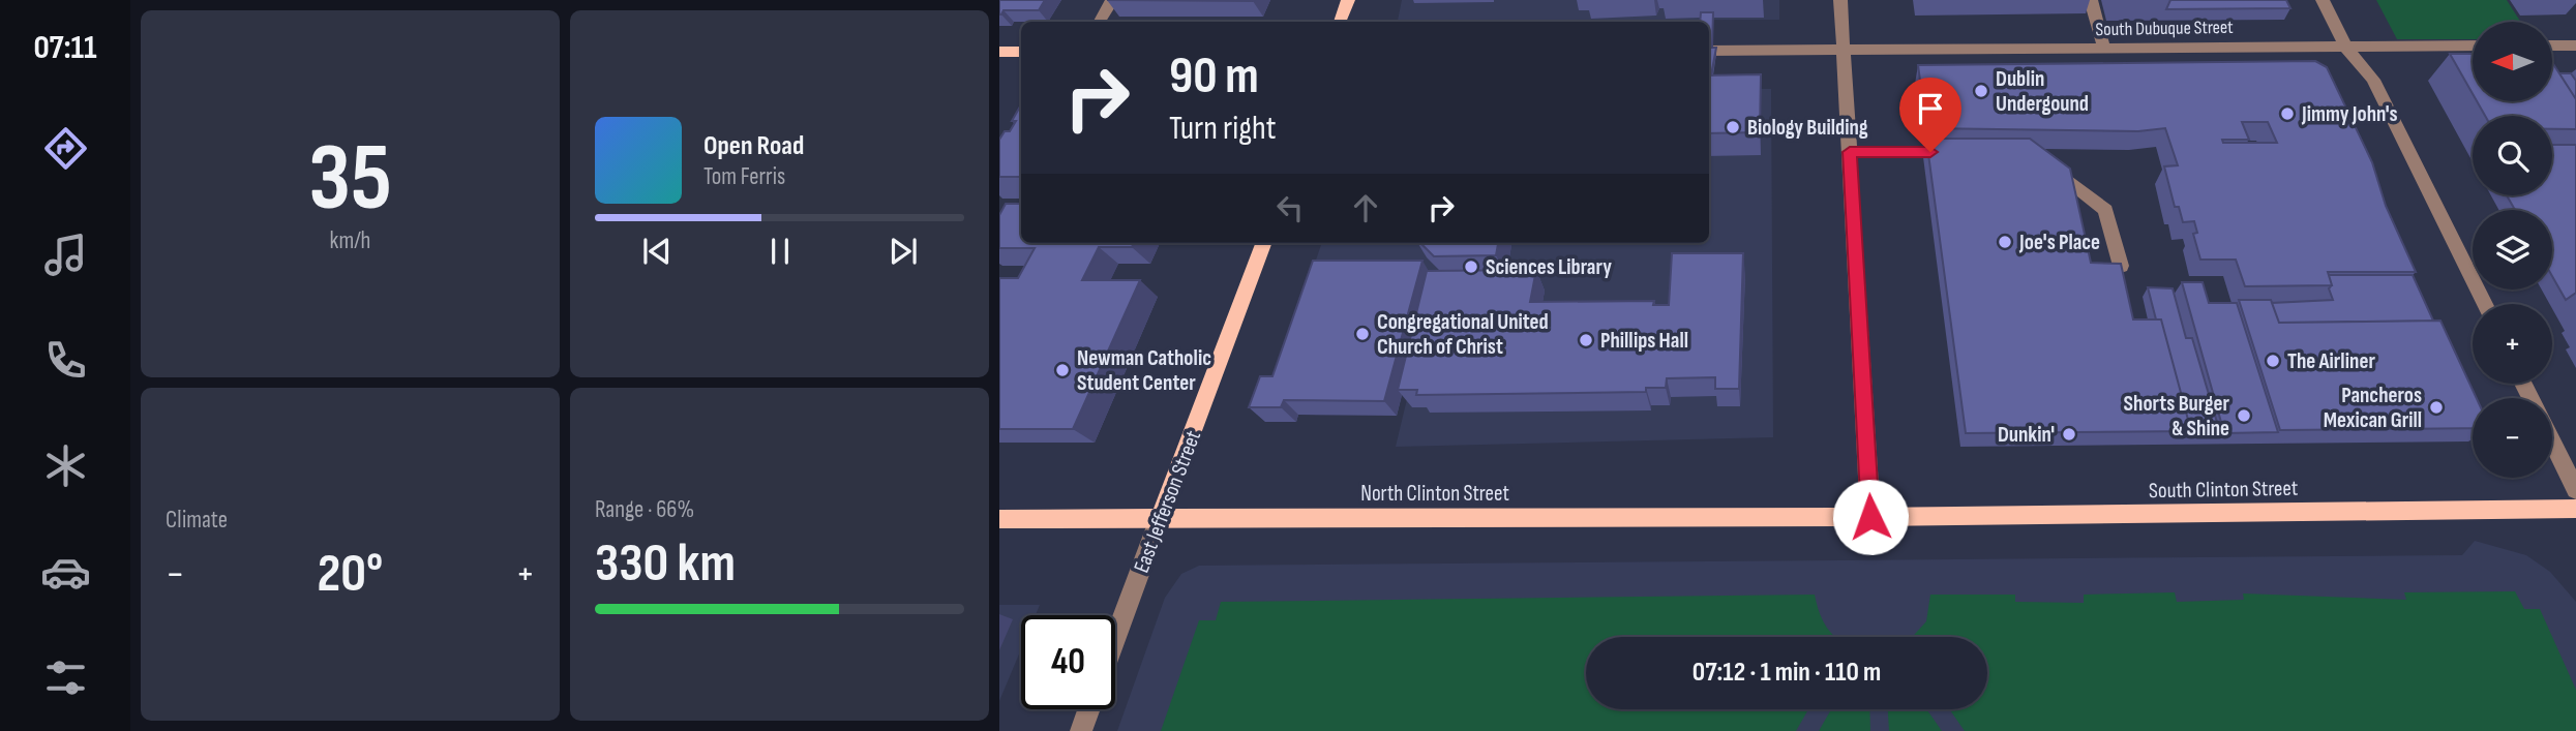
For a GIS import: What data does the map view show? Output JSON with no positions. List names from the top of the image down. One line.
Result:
{"streets":{"main road":["South Clinton Street","North Clinton Street","East Jefferson Street"],"street":["South Dubuque Street"]},"crossings":[["South Clinton Street","North Clinton Street"],["North Clinton Street","East Jefferson Street"]],"places":["Dublin Undergound","Jimmy John's","Biology Building","Joe's Place","Sciences Library","Congregational United Church of Christ","Phillips Hall","The Airliner","Newman Catholic Student Center","Pancheros Mexican Grill","Shorts Burger & Shine","Dunkin'"],"north":"left","page":{"tabs":"07:11","tile":[["35","km/h"],"Climate",["Range · 66%","330 km"]],"map_buttons":["+","−"],"turn":["90 m","Turn right"],"song":["Open Road","Tom Ferris"],"heat":["−","20°","+"],"limit":"40","trip":"07:12 · 1 min · 110 m"}}
